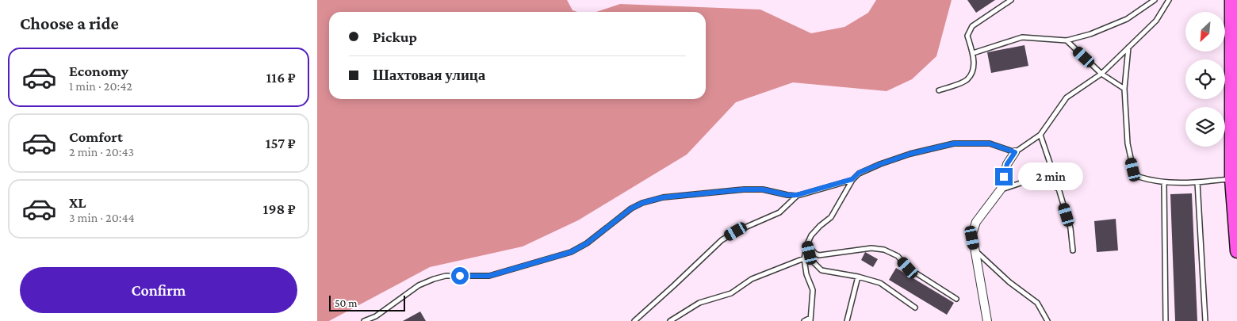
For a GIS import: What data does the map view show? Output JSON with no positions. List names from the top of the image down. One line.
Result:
{"scale_bar":"50 m","north":"bottom left","page":{"heading":"Choose a ride","banner":["Pickup","Шахтовая улица"],"list":[{"name":"Economy","note":"1 min · 20:42","value":"116 ₽"},{"name":"Comfort","note":"2 min · 20:43","value":"157 ₽"},{"name":"XL","note":"3 min · 20:44","value":"198 ₽"}],"bubble":"2 min","buttons":"Confirm","scale":"50 m"}}
